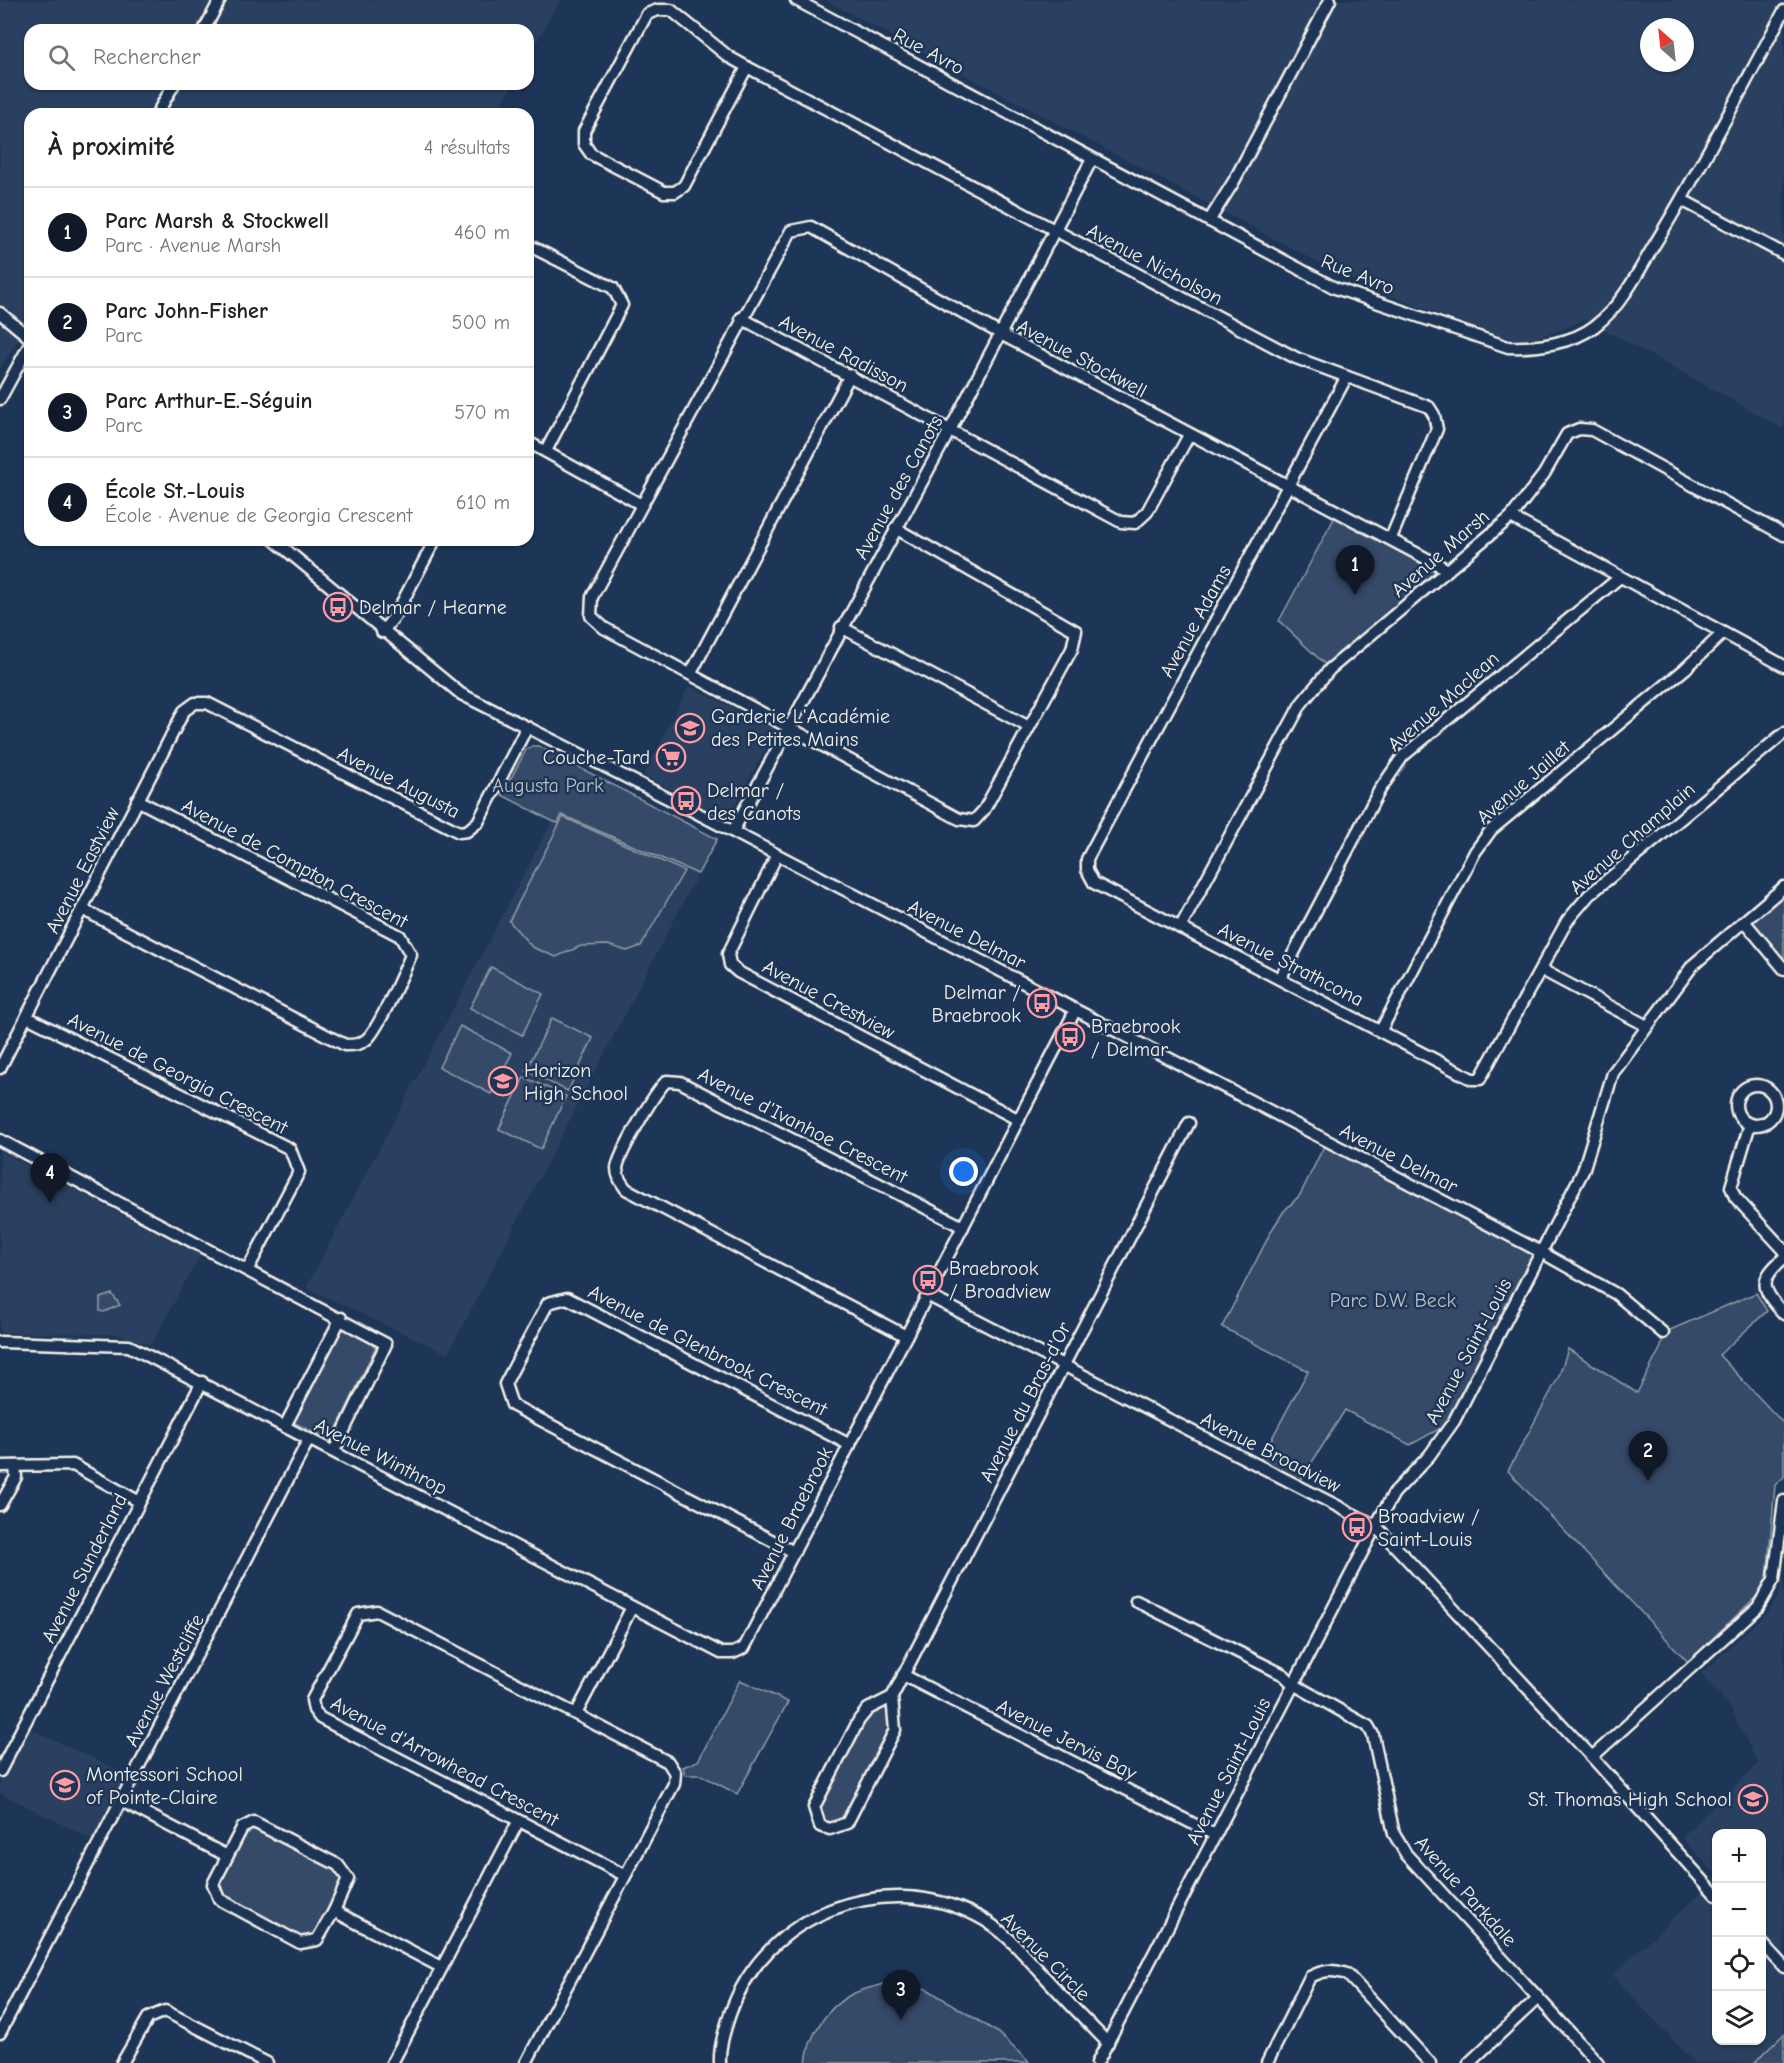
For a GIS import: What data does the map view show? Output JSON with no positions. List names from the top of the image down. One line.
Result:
{"streets":{"street":["Rue Avro","Avenue Nicholson","Avenue Radisson","Avenue Stockwell","Avenue des Canots","Avenue Marsh","Avenue Adams","Avenue Maclean","Avenue Augusta","Avenue Jaillet","Avenue Champlain","Avenue de Compton Crescent","Avenue Eastview","Avenue Delmar","Avenue Strathcona","Avenue Crestview","Avenue de Georgia Crescent","Avenue d'Ivanhoe Crescent","Avenue de Glenbrook Crescent","Avenue Saint-Louis","Avenue du Bras-d'Or","Avenue Broadview","Avenue Winthrop","Avenue Braebrook","Avenue Sunderland","Avenue Westcliffe","Avenue Jervis Bay","Avenue d'Arrowhead Crescent","Avenue Parkdale","Avenue Circle"]},"crossings":[["Rue Avro","Avenue des Canots"],["Avenue Nicholson","Avenue Stockwell"],["Avenue Nicholson","Avenue des Canots"],["Avenue Nicholson","Avenue Adams"],["Avenue Radisson","Avenue Stockwell"],["Avenue Radisson","Avenue des Canots"],["Avenue Stockwell","Avenue des Canots"],["Avenue Stockwell","Avenue Marsh"],["Avenue Stockwell","Avenue Adams"],["Avenue des Canots","Avenue Delmar"],["Avenue Marsh","Avenue Strathcona"],["Avenue Adams","Avenue Strathcona"],["Avenue Maclean","Avenue Strathcona"],["Avenue Augusta","Avenue Eastview"],["Avenue Augusta","Avenue Delmar"],["Avenue Jaillet","Avenue Strathcona"],["Avenue Champlain","Avenue Strathcona"],["Avenue de Compton Crescent","Avenue Eastview"],["Avenue Eastview","Avenue de Georgia Crescent"],["Avenue Delmar","Avenue Crestview"],["Avenue Delmar","Avenue Saint-Louis"],["Avenue Delmar","Avenue Braebrook"],["Avenue Crestview","Avenue Braebrook"],["Avenue d'Ivanhoe Crescent","Avenue Braebrook"],["Avenue de Glenbrook Crescent","Avenue Braebrook"],["Avenue Saint-Louis","Avenue Broadview"],["Avenue Saint-Louis","Avenue Jervis Bay"],["Avenue Saint-Louis","Avenue Parkdale"],["Avenue Saint-Louis","Avenue Circle"],["Avenue du Bras-d'Or","Avenue Broadview"],["Avenue du Bras-d'Or","Avenue Jervis Bay"],["Avenue Broadview","Avenue Braebrook"],["Avenue Winthrop","Avenue Braebrook"],["Avenue Winthrop","Avenue Sunderland"],["Avenue Winthrop","Avenue Westcliffe"]],"parks":["Augusta Park","Parc D.W. Beck"],"places":{"bus stop":["Delmar / Hearne","Delmar / des Canots","Delmar / Braebrook","Braebrook / Delmar","Braebrook / Broadview","Broadview / Saint-Louis"],"school or university":["Garderie L'Académie des Petites Mains","Horizon High School","Montessori School of Pointe-Claire","St. Thomas High School"],"supermarket":["Couche-Tard"]},"north":"top left","page":{"search":"Rechercher","heading":["À proximité","4 résultats"],"list":[{"mark":"1","name":"Parc Marsh & Stockwell","note":"Parc · Avenue Marsh","value":"460 m"},{"mark":"2","name":"Parc John-Fisher","note":"Parc","value":"500 m"},{"mark":"3","name":"Parc Arthur-E.-Séguin","note":"Parc","value":"570 m"},{"mark":"4","name":"École St.-Louis","note":"École · Avenue de Georgia Crescent","value":"610 m"}],"pins":["1","4","2","3"],"map_buttons":["+","−"]}}
